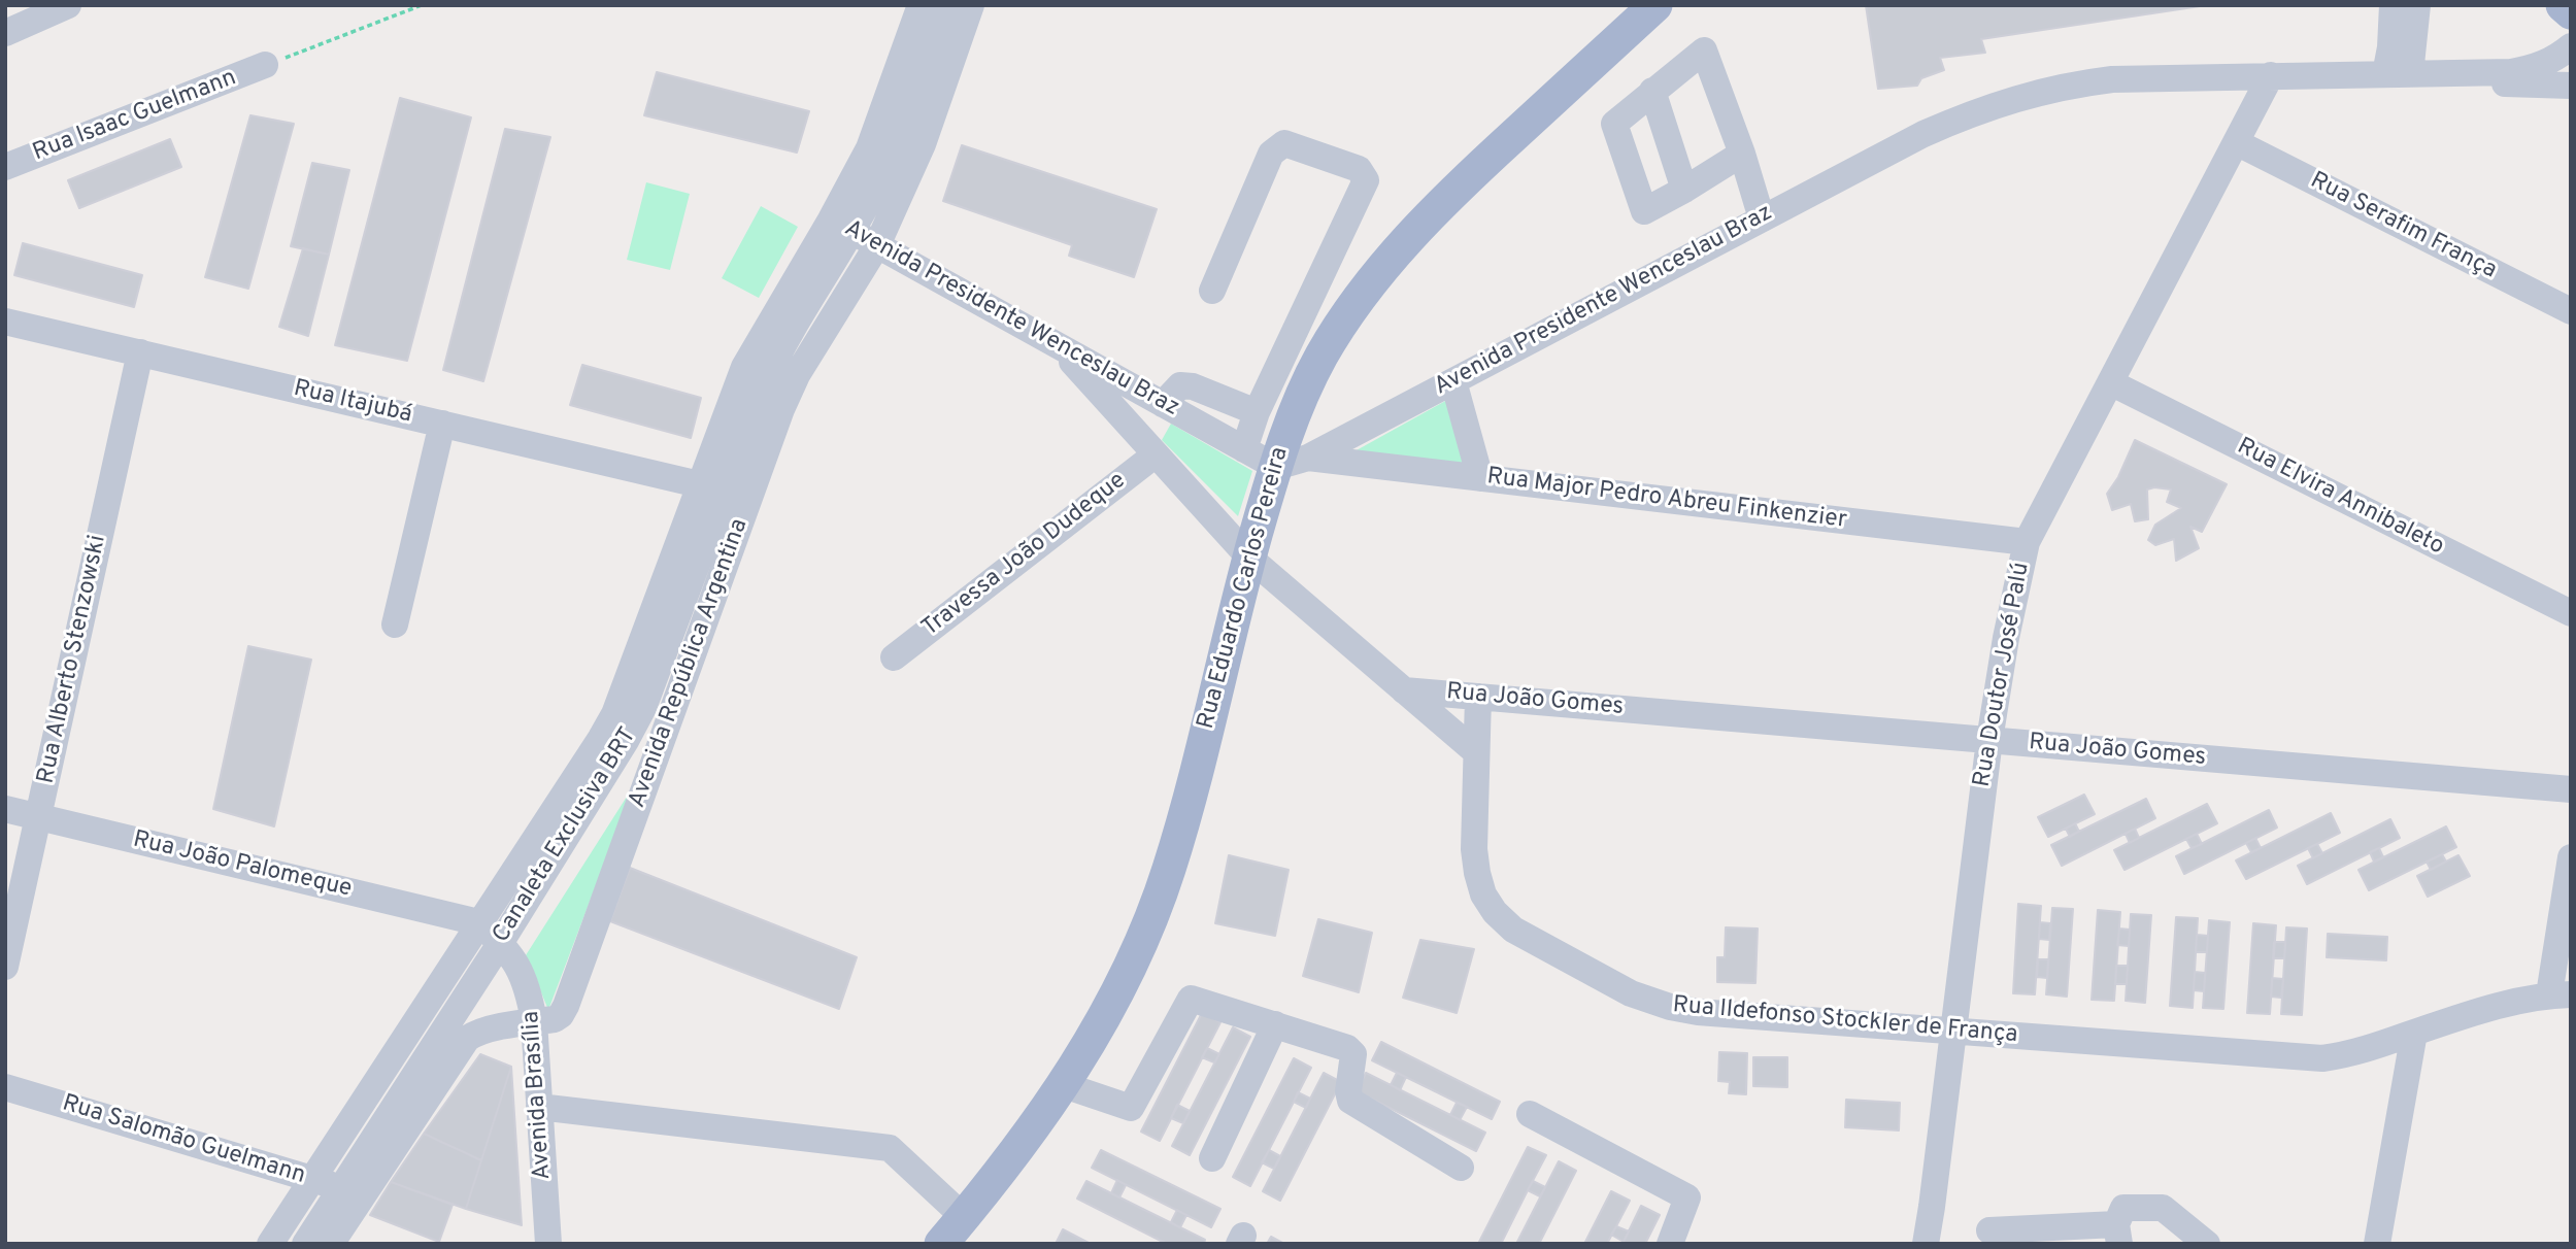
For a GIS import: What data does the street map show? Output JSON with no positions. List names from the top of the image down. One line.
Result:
{"streets":{"main road":["Rua Eduardo Carlos Pereira"],"street":["Rua Isaac Guelmann","Rua Serafim França","Avenida Presidente Wenceslau Braz","Rua Itajubá","Rua Elvira Annibaleto","Rua Major Pedro Abreu Finkenzier","Travessa João Dudeque","Rua Alberto Stenzowski","Avenida República Argentina","Rua Doutor José Palú","Rua João Gomes","Canaleta Exclusiva BRT","Rua João Palomeque","Rua Ildefonso Stockler de França","Avenida Brasília","Rua Salomão Guelmann"]},"crossings":[["Rua Serafim França","Rua Doutor José Palú"],["Avenida Presidente Wenceslau Braz","Rua Major Pedro Abreu Finkenzier"],["Avenida Presidente Wenceslau Braz","Rua Eduardo Carlos Pereira"],["Avenida Presidente Wenceslau Braz","Avenida República Argentina"],["Avenida Presidente Wenceslau Braz","Rua Doutor José Palú"],["Avenida Presidente Wenceslau Braz","Canaleta Exclusiva BRT"],["Rua Itajubá","Rua Alberto Stenzowski"],["Rua Elvira Annibaleto","Rua Doutor José Palú"],["Rua Major Pedro Abreu Finkenzier","Rua Doutor José Palú"],["Rua Alberto Stenzowski","Rua João Palomeque"],["Avenida República Argentina","Canaleta Exclusiva BRT"],["Avenida República Argentina","Avenida Brasília"],["Avenida República Argentina","Rua Salomão Guelmann"],["Rua Doutor José Palú","Rua João Gomes"],["Rua Doutor José Palú","Rua Ildefonso Stockler de França"],["Rua João Gomes","Rua Ildefonso Stockler de França"],["Canaleta Exclusiva BRT","Avenida Brasília"],["Canaleta Exclusiva BRT","Rua Salomão Guelmann"],["Rua João Palomeque","Avenida Brasília"]]}
